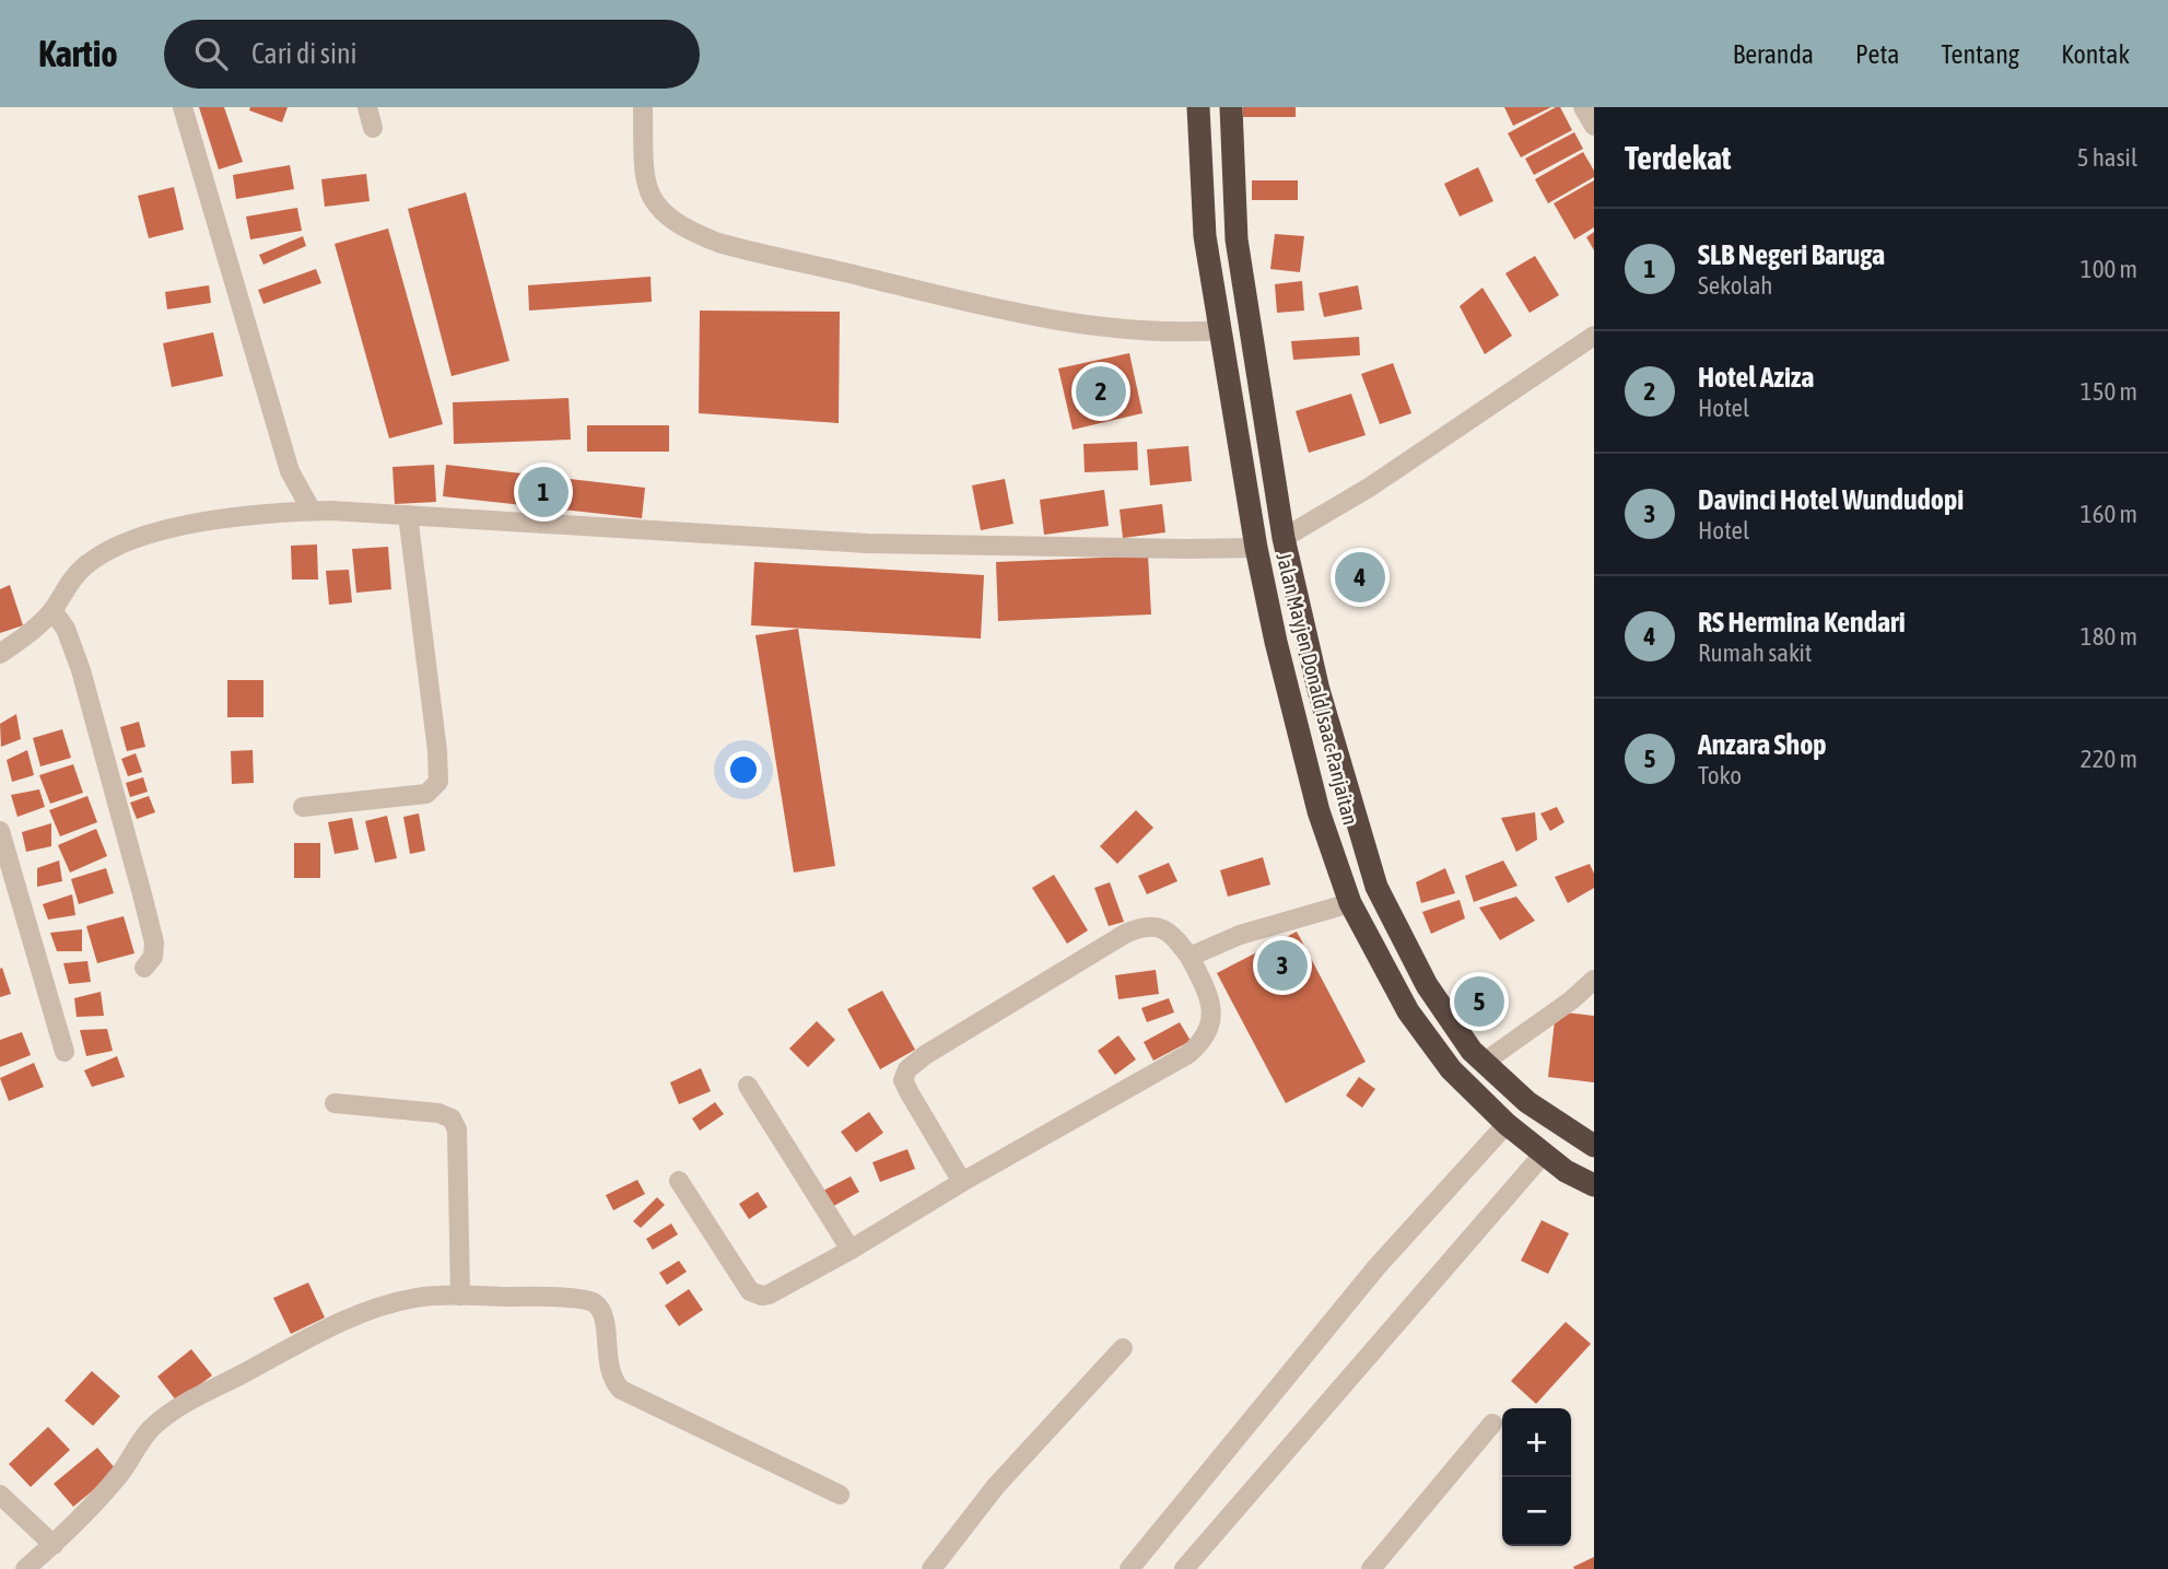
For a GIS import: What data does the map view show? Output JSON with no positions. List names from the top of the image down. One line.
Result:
{"streets":{"highway":["Jalan Mayjen Donald Isaac Panjaitan"]},"page":{"header":"Kartio","search":"Cari di sini","nav":["Beranda","Peta","Tentang","Kontak"],"heading":["Terdekat","5 hasil"],"list":[{"mark":"1","name":"SLB Negeri Baruga","note":"Sekolah","value":"100 m"},{"mark":"2","name":"Hotel Aziza","note":"Hotel","value":"150 m"},{"mark":"3","name":"Davinci Hotel Wundudopi","note":"Hotel","value":"160 m"},{"mark":"4","name":"RS Hermina Kendari","note":"Rumah sakit","value":"180 m"},{"mark":"5","name":"Anzara Shop","note":"Toko","value":"220 m"}],"pins":["2","1","4","3","5"],"map_buttons":["+","−"]}}
